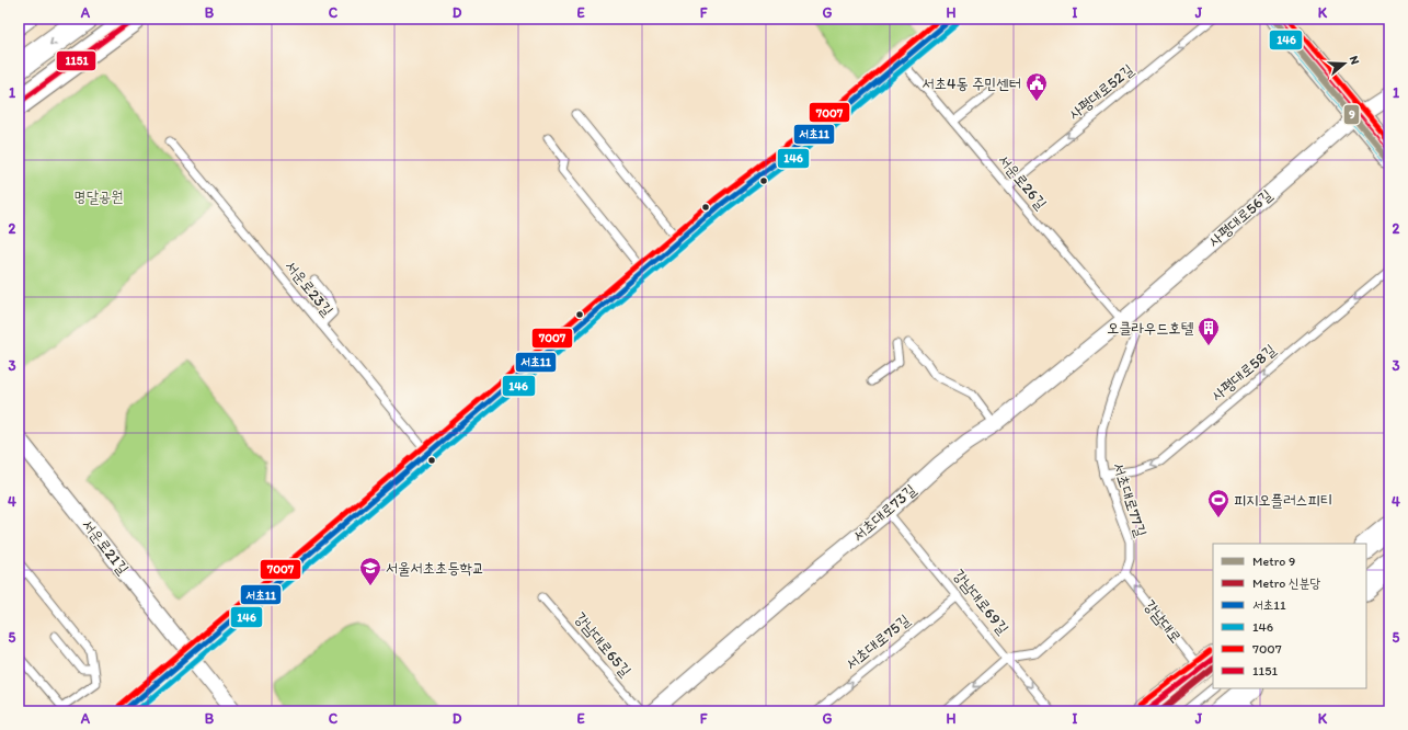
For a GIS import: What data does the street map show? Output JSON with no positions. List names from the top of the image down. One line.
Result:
{"streets":{"street":["사평대로56길","서초대로73길","서운로21길"],"lane":["사평대로52길","서운로26길","서운로23길","사평대로58길","서초대로77길","강남대로69길","강남대로","서초대로75길","강남대로65길"]},"crossings":[["사평대로52길","서운로26길"],["서운로26길","사평대로56길"],["서운로26길","서초대로77길"],["서운로26길","서초대로73길"],["사평대로56길","서초대로77길"],["사평대로56길","서초대로73길"],["사평대로58길","서초대로77길"],["서초대로77길","서초대로73길"],["서초대로77길","강남대로"],["서초대로73길","강남대로69길"],["강남대로69길","서초대로75길"]],"one_way":["사평대로52길","사평대로58길","강남대로","서초대로75길"],"parks":["명달공원"],"places":{"public building":["서초4동 주민센터"],"building":["오클라우드호텔"],"sports":["피지오플러스피티"],"school or university":["서울서초초등학교"]},"lines":["metro line 9","transit line 서초11","transit line 7007","transit line 1151","transit line 146","metro line 신분당"],"legend":["Metro 9","Metro 신분당","서초11","146","7007","1151"],"north":"right","grid":{"columns":["A","B","C","D","E","F","G","H","I","J","K"],"rows":["1","2","3","4","5"]}}
